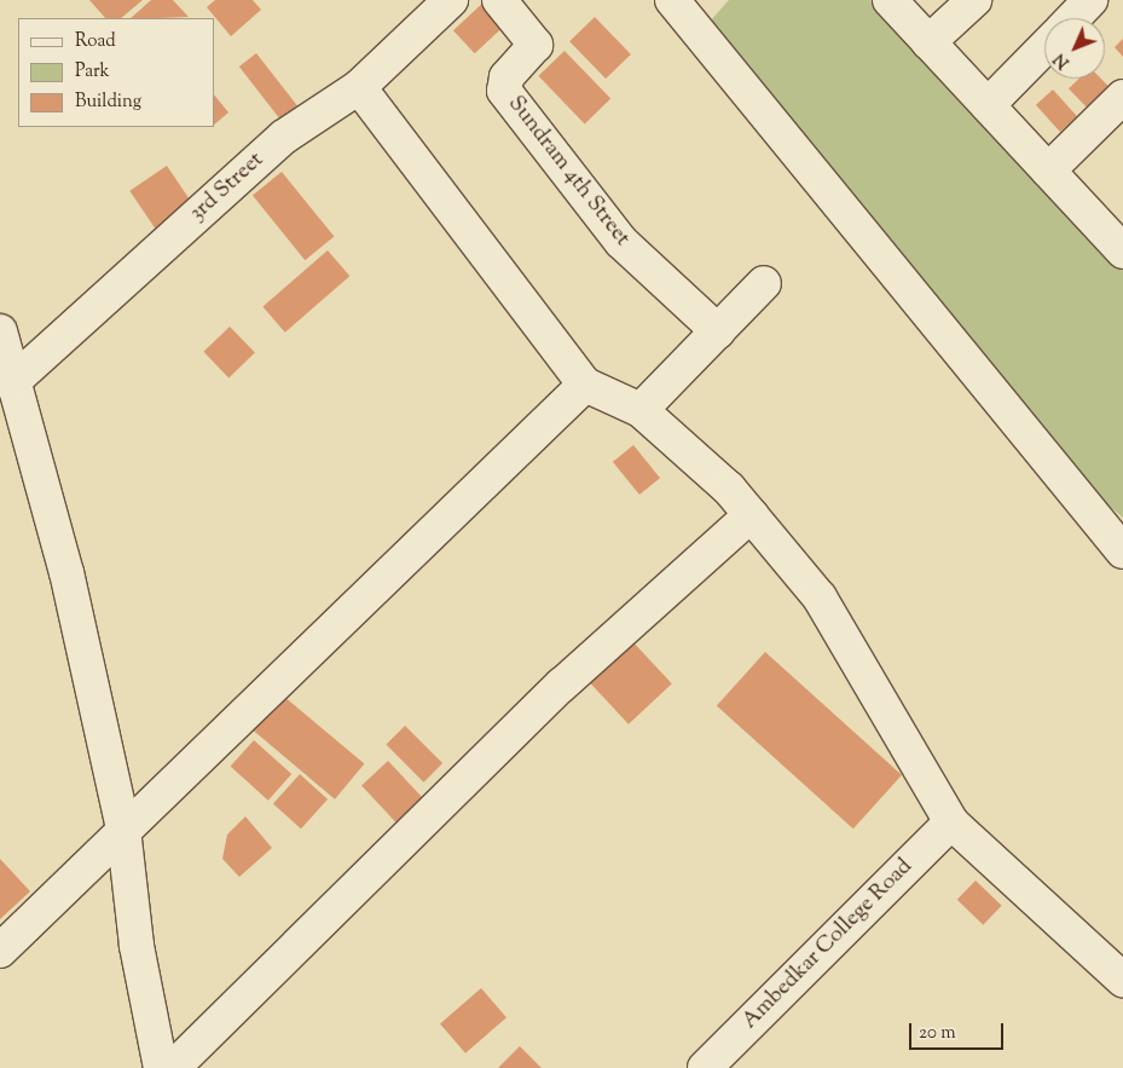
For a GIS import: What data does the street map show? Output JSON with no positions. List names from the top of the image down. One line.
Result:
{"streets":{"street":["Sundram 4th Street","3rd Street","Ambedkar College Road"]},"legend":["Road","Park","Building"],"scale_bar":"20 m","north":"bottom left"}
